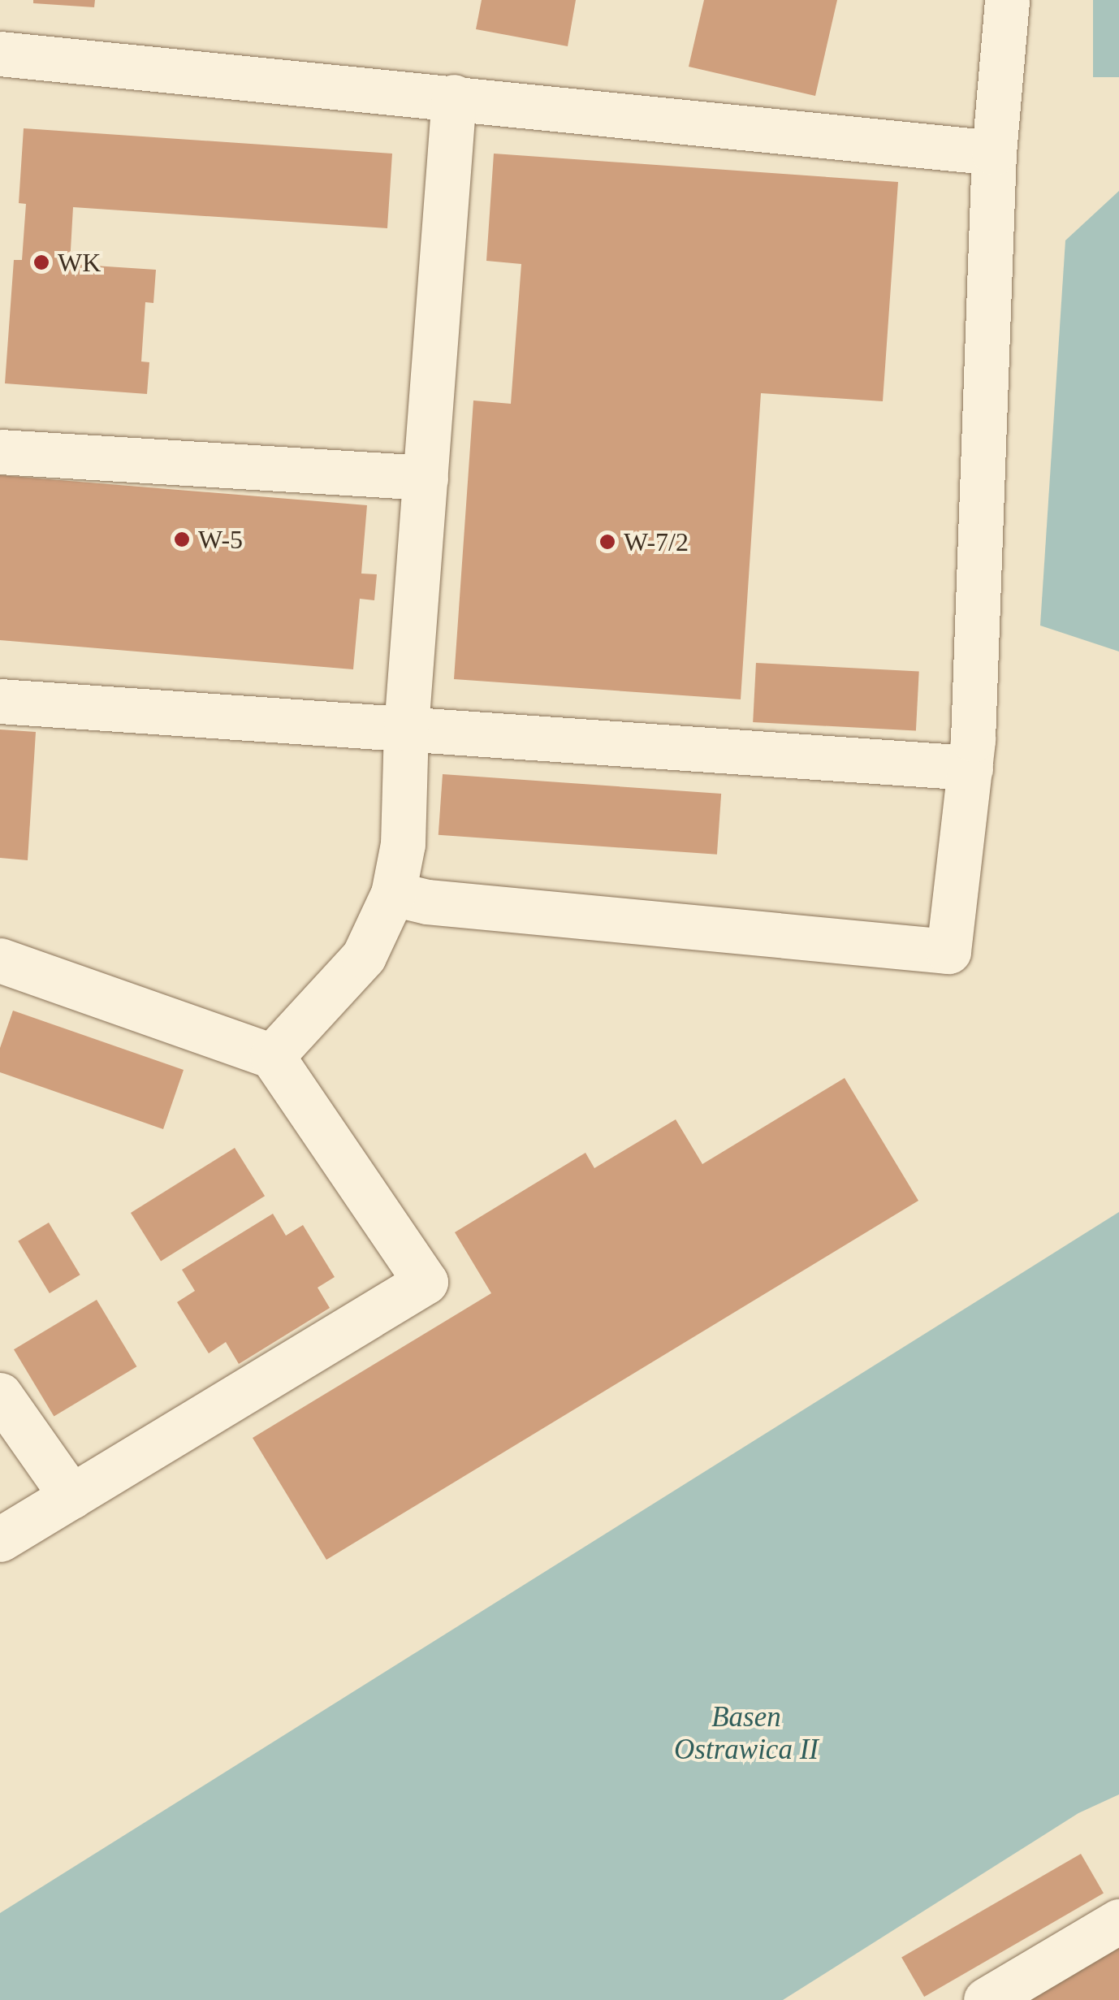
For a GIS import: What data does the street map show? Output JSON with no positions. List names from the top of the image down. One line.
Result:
{"water":["Basen Ostrawica II"],"places":["WK","W-5","W-7/2"]}
